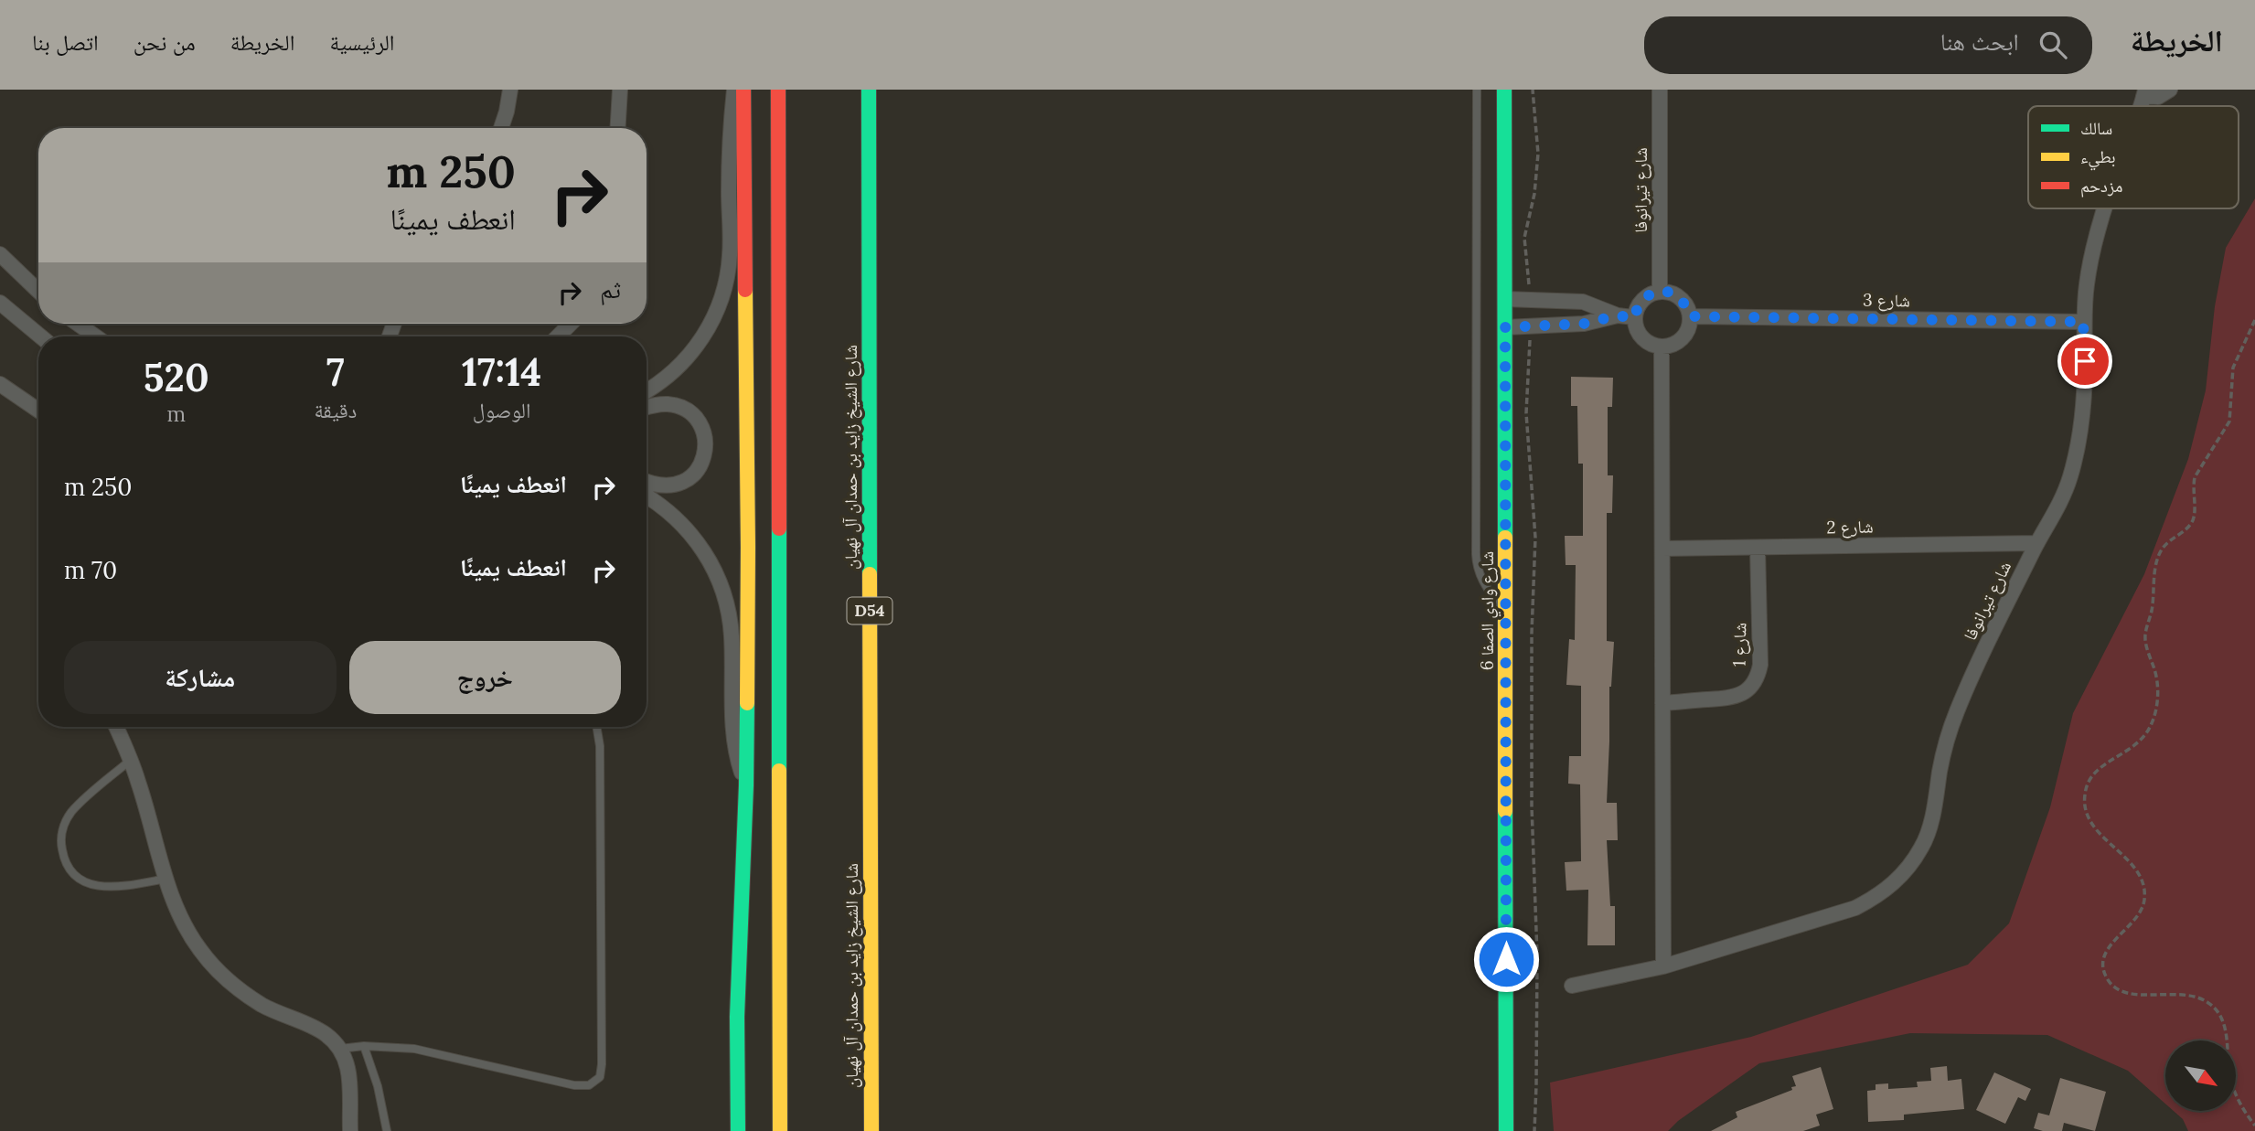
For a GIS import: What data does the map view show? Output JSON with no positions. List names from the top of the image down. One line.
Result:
{"streets":{"main road":["شارع الشيخ زايد بن حمدان آل نهيان","D54","شارع وادي الصفا 6"],"street":["شارع تيرانوفا","شارع 3","شارع 2","شارع 1"]},"crossings":[["شارع تيرانوفا","شارع 3"],["شارع تيرانوفا","شارع 2"],["شارع 2","شارع 1"]],"legend":["سالك","بطيء","مزدحم"],"north":"bottom right","page":{"header":"الخريطة","search":"ابحث هنا","nav":["الرئيسية","الخريطة","من نحن","اتصل بنا"],"turn":["250 m","انعطف يمينًا"],"then":"ثم","eta":["17:14","الوصول","7","دقيقة","520","m"],"list":[{"name":"انعطف يمينًا","value":"250 m"},{"name":"انعطف يمينًا","value":"70 m"}],"buttons":["خروج","مشاركة"]}}
